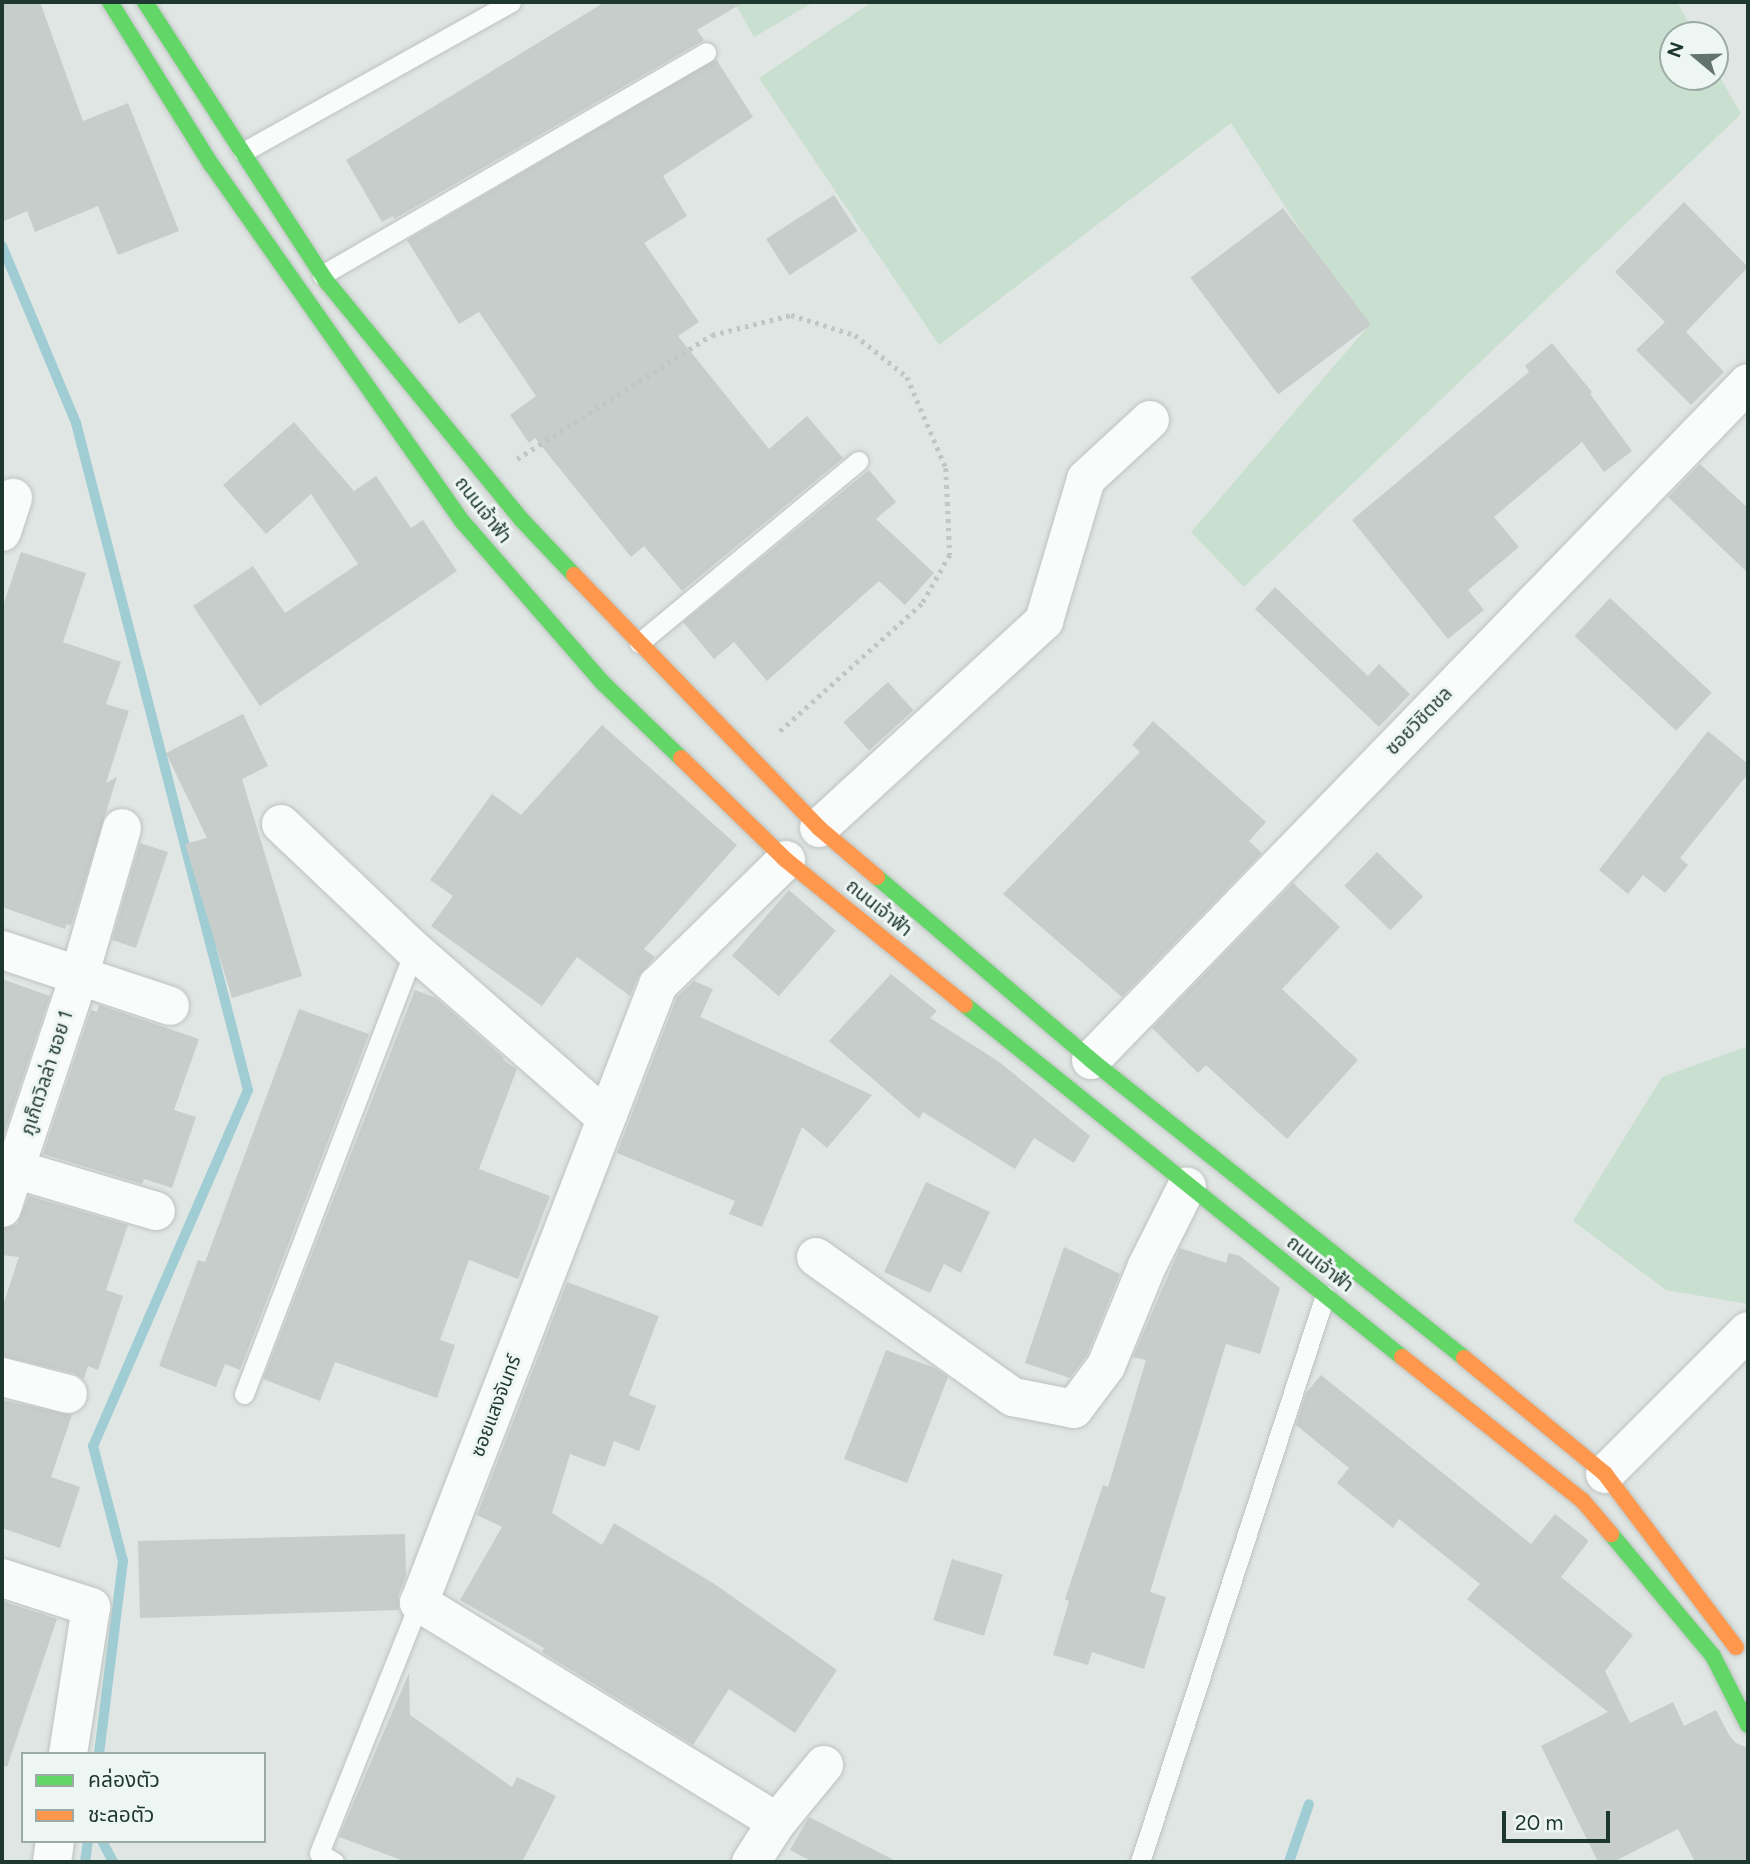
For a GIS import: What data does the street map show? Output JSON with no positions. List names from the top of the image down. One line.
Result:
{"streets":{"main road":["ถนนเจ้าฟ้า"],"street":["ซอยวิชิตชล","ภูเก็ตวิลล่า ซอย 1","ซอยแสงจันทร์"]},"crossings":[["ถนนเจ้าฟ้า","ซอยวิชิตชล"],["ถนนเจ้าฟ้า","ซอยแสงจันทร์"]],"legend":["คล่องตัว","ชะลอตัว"],"scale_bar":"20 m","north":"left"}
